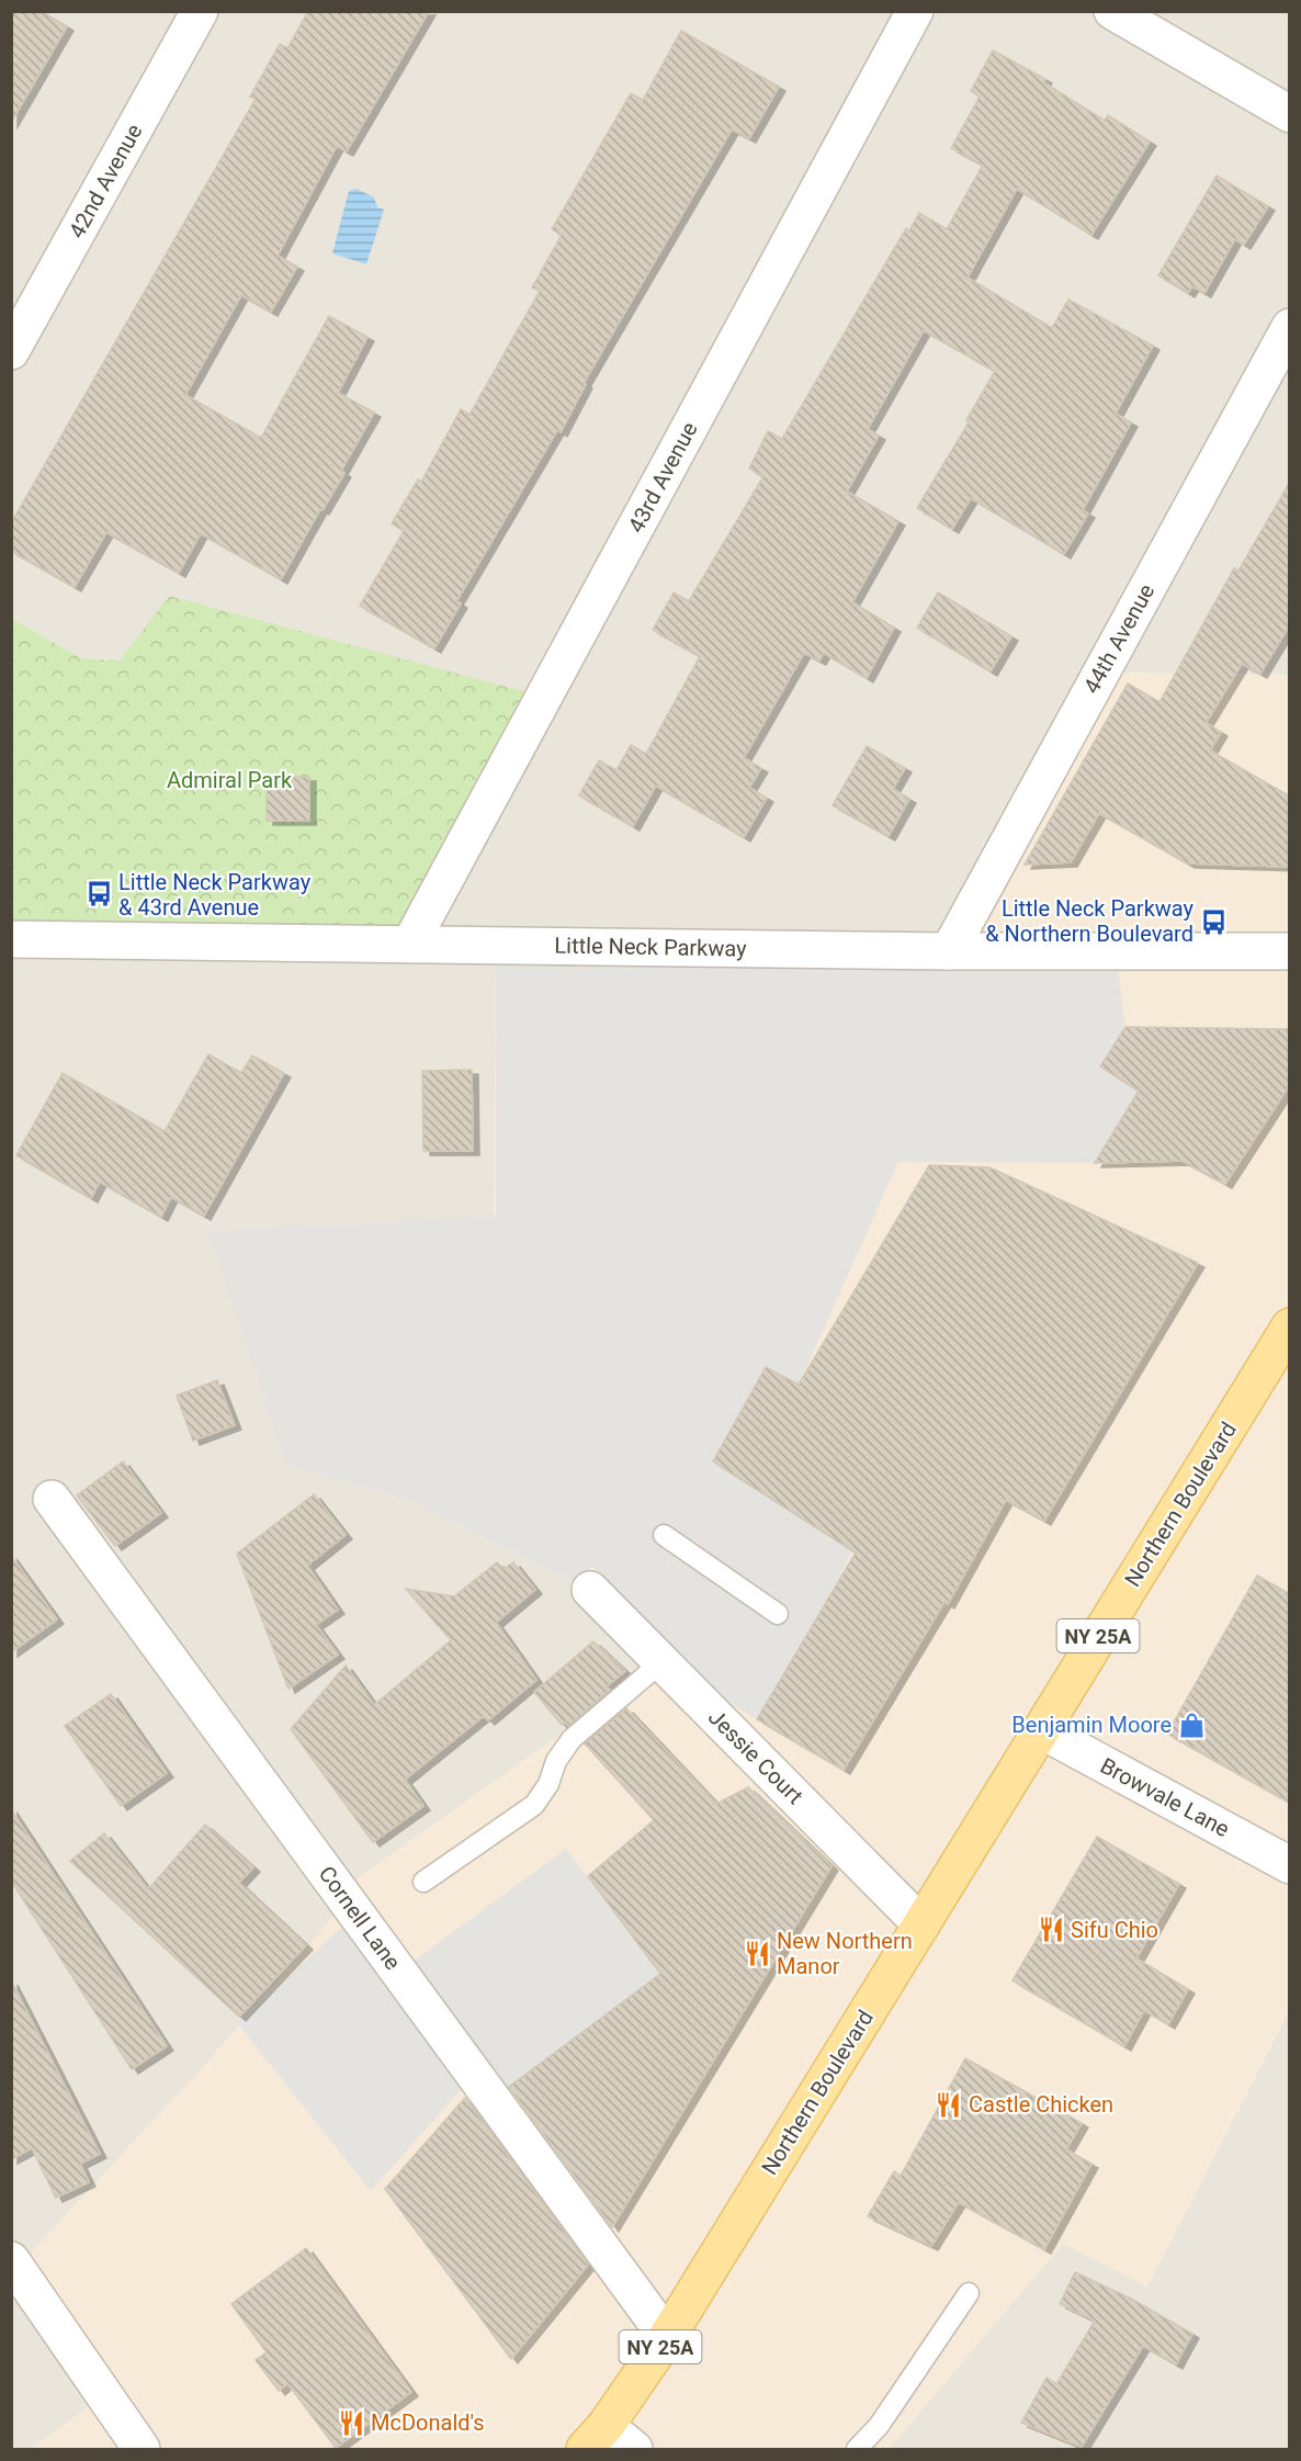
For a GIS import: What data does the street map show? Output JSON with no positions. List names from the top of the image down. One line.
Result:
{"streets":{"main road":["Northern Boulevard","NY 25A"],"street":["42nd Avenue","43rd Avenue","44th Avenue","Little Neck Parkway","Jessie Court","Browvale Lane","Cornell Lane"]},"crossings":[["43rd Avenue","Little Neck Parkway"],["44th Avenue","Little Neck Parkway"],["Northern Boulevard","Jessie Court"],["Northern Boulevard","Browvale Lane"],["Northern Boulevard","Cornell Lane"]],"parks":["Admiral Park"],"places":{"bus stop":["Little Neck Parkway & 43rd Avenue","Little Neck Parkway & Northern Boulevard"],"shop":["Benjamin Moore"],"restaurant":["Sifu Chio","New Northern Manor","Castle Chicken","McDonald's"]}}
